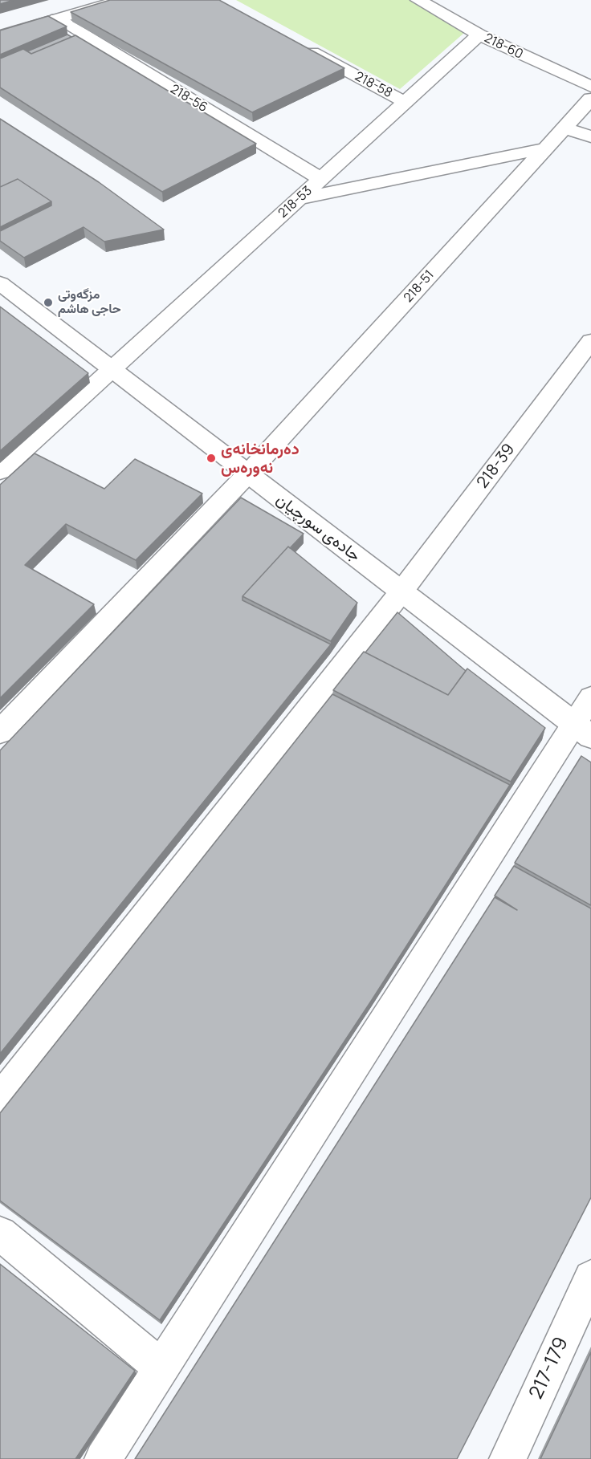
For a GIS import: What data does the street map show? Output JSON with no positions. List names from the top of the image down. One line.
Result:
{"streets":{"street":["218-60","218-58","218-56","218-53","218-51","218-39","جادەی سورچیان","217-179"]},"crossings":[["218-60","218-53"],["218-58","218-53"],["218-56","218-53"],["218-53","جادەی سورچیان"],["218-51","جادەی سورچیان"],["218-39","جادەی سورچیان"]],"places":["مزگەوتی حاجی هاشم","دەرمانخانەی نەورەس"]}
